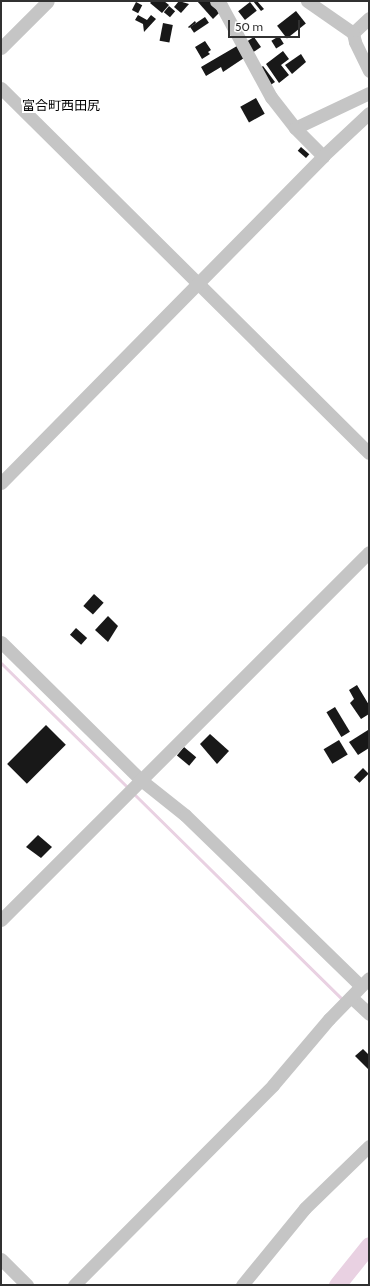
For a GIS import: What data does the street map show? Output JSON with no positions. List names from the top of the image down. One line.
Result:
{"districts":["富合町西田尻"],"scale_bar":"50 m"}
